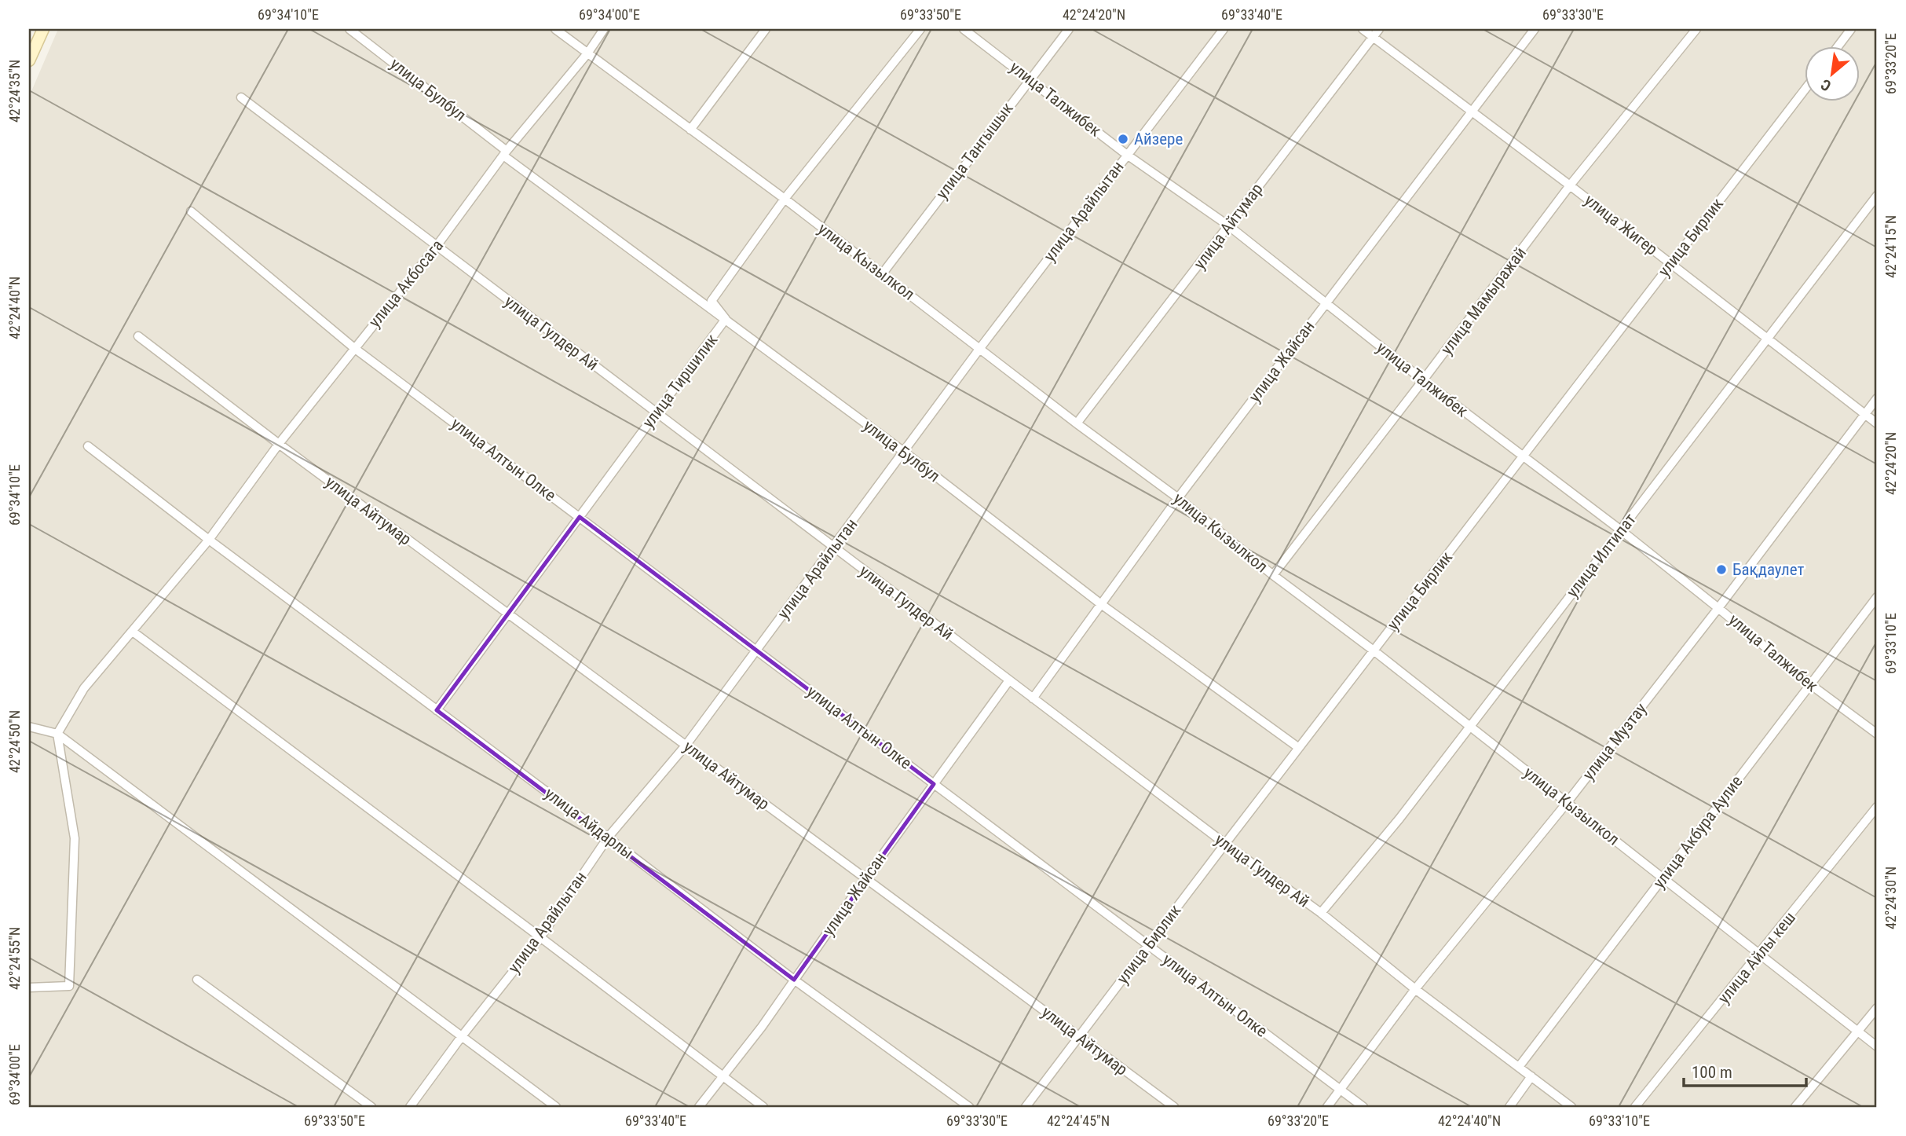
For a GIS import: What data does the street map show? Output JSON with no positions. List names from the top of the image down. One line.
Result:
{"streets":{"street":["улица Булбул","улица Талжибек","улица Тангышык","улица Арайлытан","улица Жигер","улица Айтумар","улица Бирлик","улица Кызылкол","улица Акбосага","улица Мамыражай","улица Гулдер Ай","улица Жайсан","улица Тиршилик","улица Алтын Олке","улица Илтипат","улица Музтау","улица Айдарлы","улица Акбура Аулие","улица Айлы кеш"]},"crossings":[["улица Булбул","улица Арайлытан"],["улица Булбул","улица Бирлик"],["улица Булбул","улица Акбосага"],["улица Булбул","улица Жайсан"],["улица Булбул","улица Тиршилик"],["улица Талжибек","улица Тангышык"],["улица Талжибек","улица Арайлытан"],["улица Талжибек","улица Айтумар"],["улица Талжибек","улица Бирлик"],["улица Талжибек","улица Мамыражай"],["улица Талжибек","улица Жайсан"],["улица Талжибек","улица Илтипат"],["улица Талжибек","улица Музтау"],["улица Талжибек","улица Акбура Аулие"],["улица Тангышык","улица Кызылкол"],["улица Арайлытан","улица Айтумар"],["улица Арайлытан","улица Кызылкол"],["улица Арайлытан","улица Гулдер Ай"],["улица Арайлытан","улица Алтын Олке"],["улица Арайлытан","улица Айдарлы"],["улица Жигер","улица Айтумар"],["улица Жигер","улица Бирлик"],["улица Жигер","улица Мамыражай"],["улица Жигер","улица Жайсан"],["улица Жигер","улица Илтипат"],["улица Жигер","улица Музтау"],["улица Айтумар","улица Бирлик"],["улица Айтумар","улица Кызылкол"],["улица Айтумар","улица Акбосага"],["улица Айтумар","улица Жайсан"],["улица Айтумар","улица Тиршилик"],["улица Бирлик","улица Кызылкол"],["улица Бирлик","улица Гулдер Ай"],["улица Бирлик","улица Алтын Олке"],["улица Кызылкол","улица Акбосага"],["улица Кызылкол","улица Мамыражай"],["улица Кызылкол","улица Жайсан"],["улица Кызылкол","улица Тиршилик"],["улица Кызылкол","улица Илтипат"],["улица Кызылкол","улица Музтау"],["улица Кызылкол","улица Акбура Аулие"],["улица Кызылкол","улица Айлы кеш"],["улица Акбосага","улица Гулдер Ай"],["улица Акбосага","улица Алтын Олке"],["улица Акбосага","улица Айдарлы"],["улица Гулдер Ай","улица Жайсан"],["улица Гулдер Ай","улица Тиршилик"],["улица Гулдер Ай","улица Илтипат"],["улица Гулдер Ай","улица Музтау"],["улица Гулдер Ай","улица Акбура Аулие"],["улица Жайсан","улица Алтын Олке"],["улица Жайсан","улица Айдарлы"],["улица Тиршилик","улица Алтын Олке"],["улица Тиршилик","улица Айдарлы"],["улица Алтын Олке","улица Музтау"]],"places":["Айзере","Бақдаулет"],"scale_bar":"100 m","north":"bottom left","coordinates":["69°34'10\"E","69°34'00\"E","69°33'50\"E","42°24'20\"N","69°33'40\"E","69°33'30\"E","69°33'20\"E","42°24'35\"N","42°24'15\"N","42°24'40\"N","69°33'10\"E","42°24'50\"N","42°24'30\"N","42°24'55\"N","42°24'45\"N"]}
